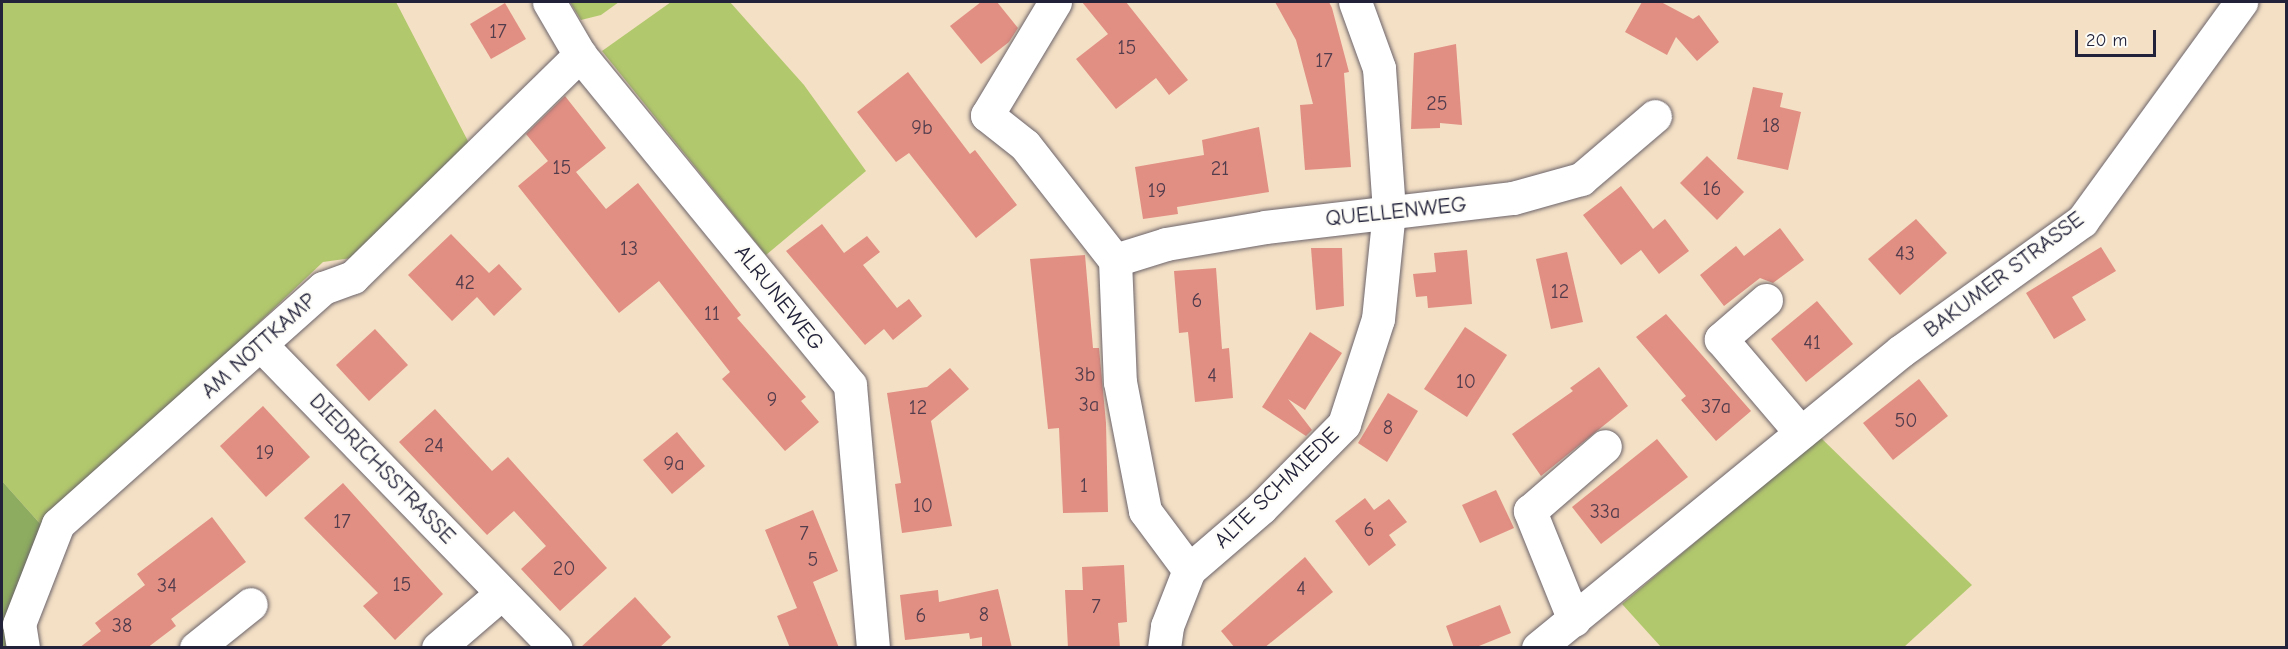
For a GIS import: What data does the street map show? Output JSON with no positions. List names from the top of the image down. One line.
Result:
{"streets":{"street":["QUELLENWEG","BAKUMER STRASSE","ALRUNEWEG","AM NOTTKAMP","DIEDRICHSSTRASSE","ALTE SCHMIEDE"]},"crossings":[["QUELLENWEG","ALTE SCHMIEDE"],["ALRUNEWEG","AM NOTTKAMP"],["AM NOTTKAMP","DIEDRICHSSTRASSE"]],"house_numbers":["17","15","17","25","18","9b","15","21","16","19","13","43","42","12","6","11","41","3b","4","10","9","3a","37a","12","50","8","24","19","9a","1","10","33a","17","6","7","5","20","15","34","4","7","8","6","38"],"scale_bar":"20 m"}
